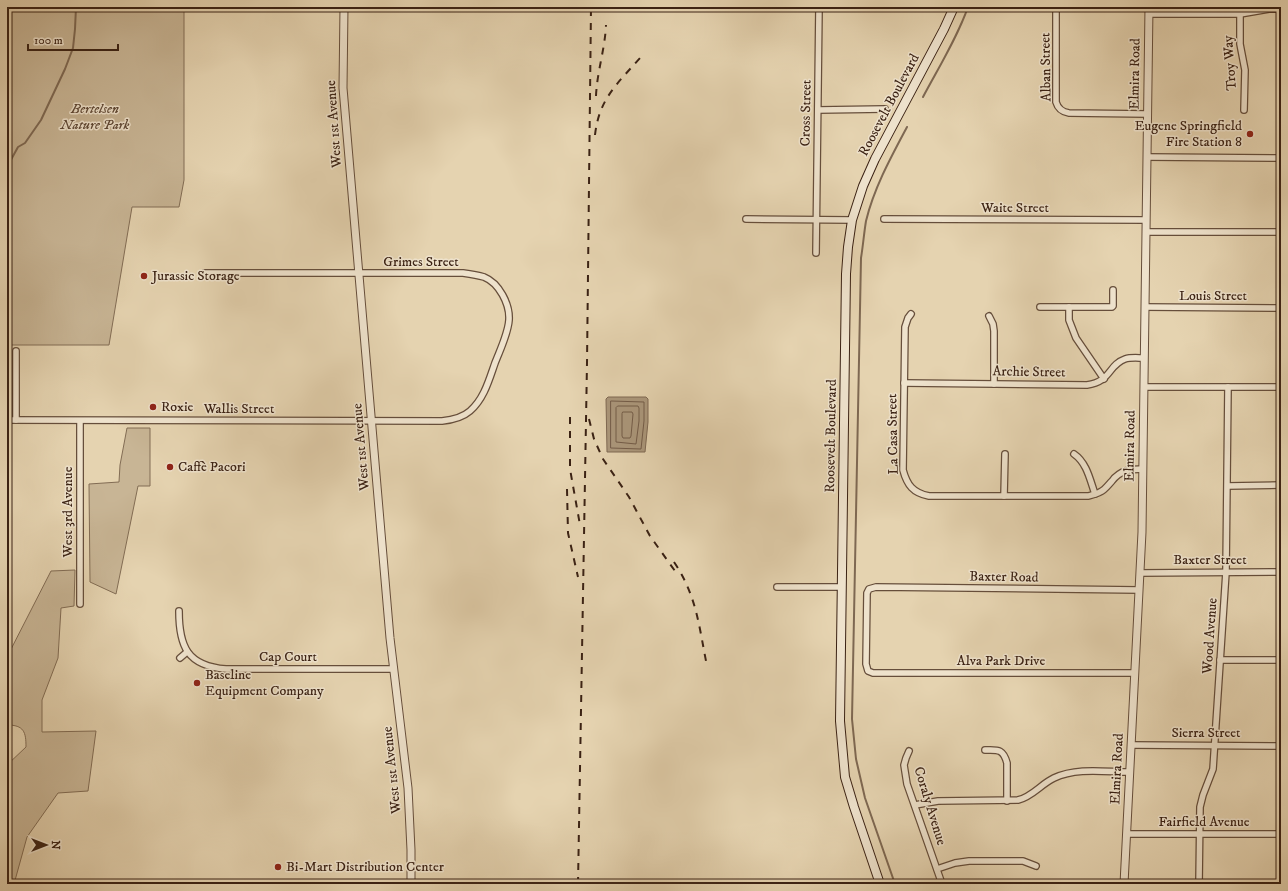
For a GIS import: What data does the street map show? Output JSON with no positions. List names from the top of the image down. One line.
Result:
{"streets":{"main road":["Roosevelt Boulevard"],"street":["Troy Way","Alban Street","Elmira Road","Cross Street","West 1st Avenue","Waite Street","Grimes Street","Louis Street","Archie Street","Wallis Street","La Casa Street","West 3rd Avenue","Baxter Street","Baxter Road","Wood Avenue","Cap Court","Alva Park Drive","Sierra Street","Coraly Avenue","Fairfield Avenue"]},"crossings":[["Alban Street","Elmira Road"],["Elmira Road","Waite Street"],["Elmira Road","Louis Street"],["Elmira Road","La Casa Street"],["Elmira Road","Baxter Street"],["Elmira Road","Baxter Road"],["Elmira Road","Alva Park Drive"],["Elmira Road","Sierra Street"],["Elmira Road","Fairfield Avenue"],["West 1st Avenue","Grimes Street"],["West 1st Avenue","Wallis Street"],["West 1st Avenue","Cap Court"],["Grimes Street","Wallis Street"],["Archie Street","La Casa Street"],["Wallis Street","West 3rd Avenue"],["Baxter Street","Wood Avenue"],["Baxter Road","Alva Park Drive"],["Wood Avenue","Sierra Street"],["Wood Avenue","Fairfield Avenue"]],"parks":["Bertelsen Nature Park"],"places":["Eugene Springfield Fire Station 8","Jurassic Storage","Roxie","Caffè Pacori","Baseline Equipment Company","Bi-Mart Distribution Center"],"scale_bar":"100 m","north":"right"}
